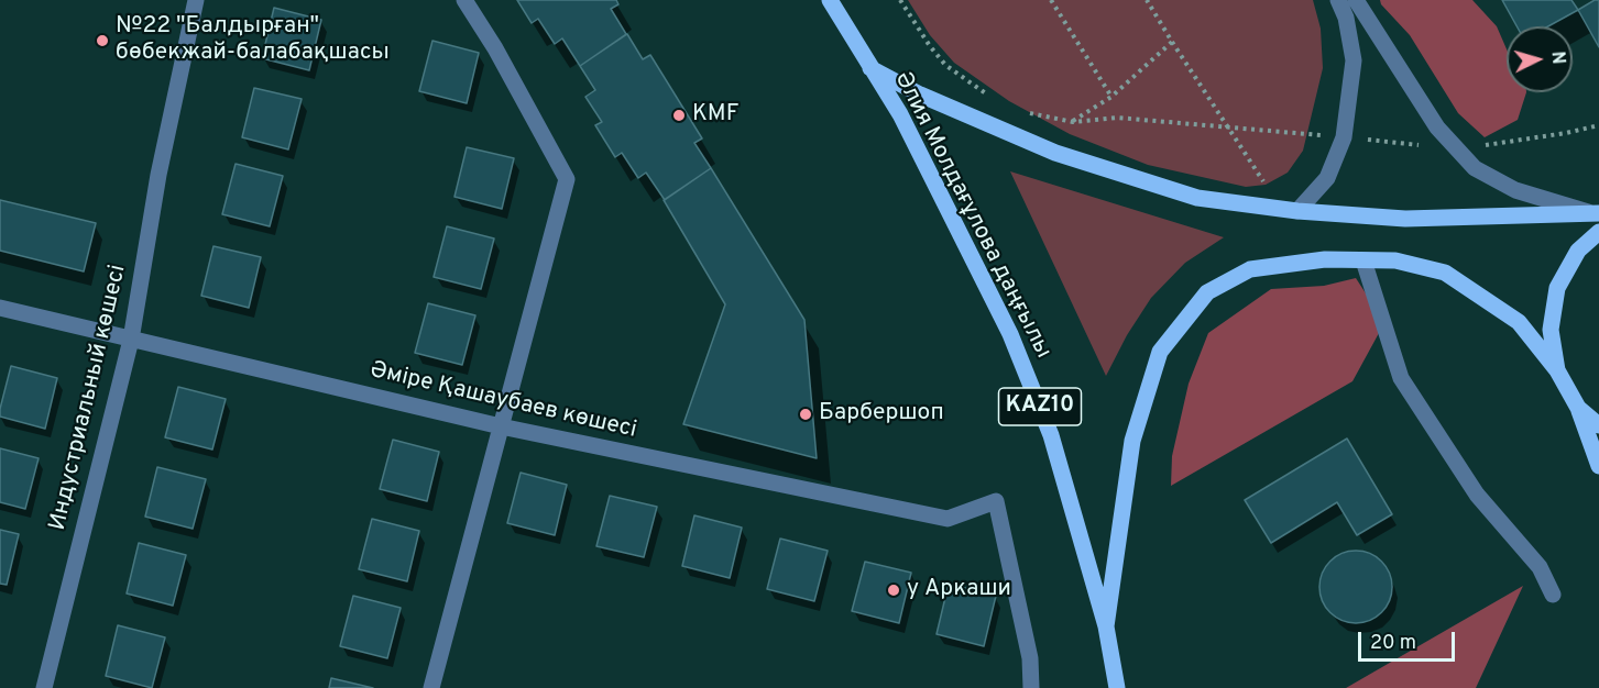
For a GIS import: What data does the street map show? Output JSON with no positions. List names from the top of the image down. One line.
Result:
{"streets":{"main road":["Әлия Молдағұлова даңғылы","KAZ10"],"street":["Индустриальный көшесі","Әміре Қашаубаев көшесі"]},"crossings":[["Индустриальный көшесі","Әміре Қашаубаев көшесі"]],"places":["№22 \"Балдырған\" бөбекжай-балабақшасы","KMF","Барбершоп","у Аркаши"],"scale_bar":"20 m","north":"right"}
